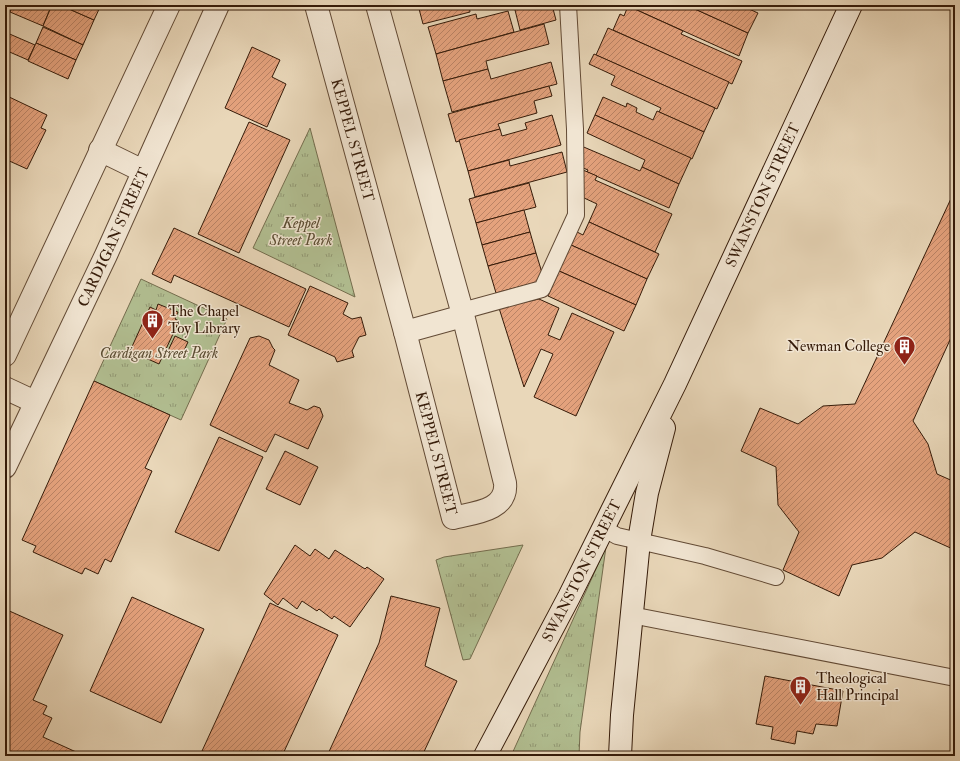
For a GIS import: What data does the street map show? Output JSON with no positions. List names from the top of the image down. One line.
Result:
{"streets":{"street":["KEPPEL STREET","SWANSTON STREET","CARDIGAN STREET"]},"parks":["Keppel Street Park","Cardigan Street Park"],"places":{"building":["The Chapel Toy Library","Newman College","Theological Hall Principal"]}}
